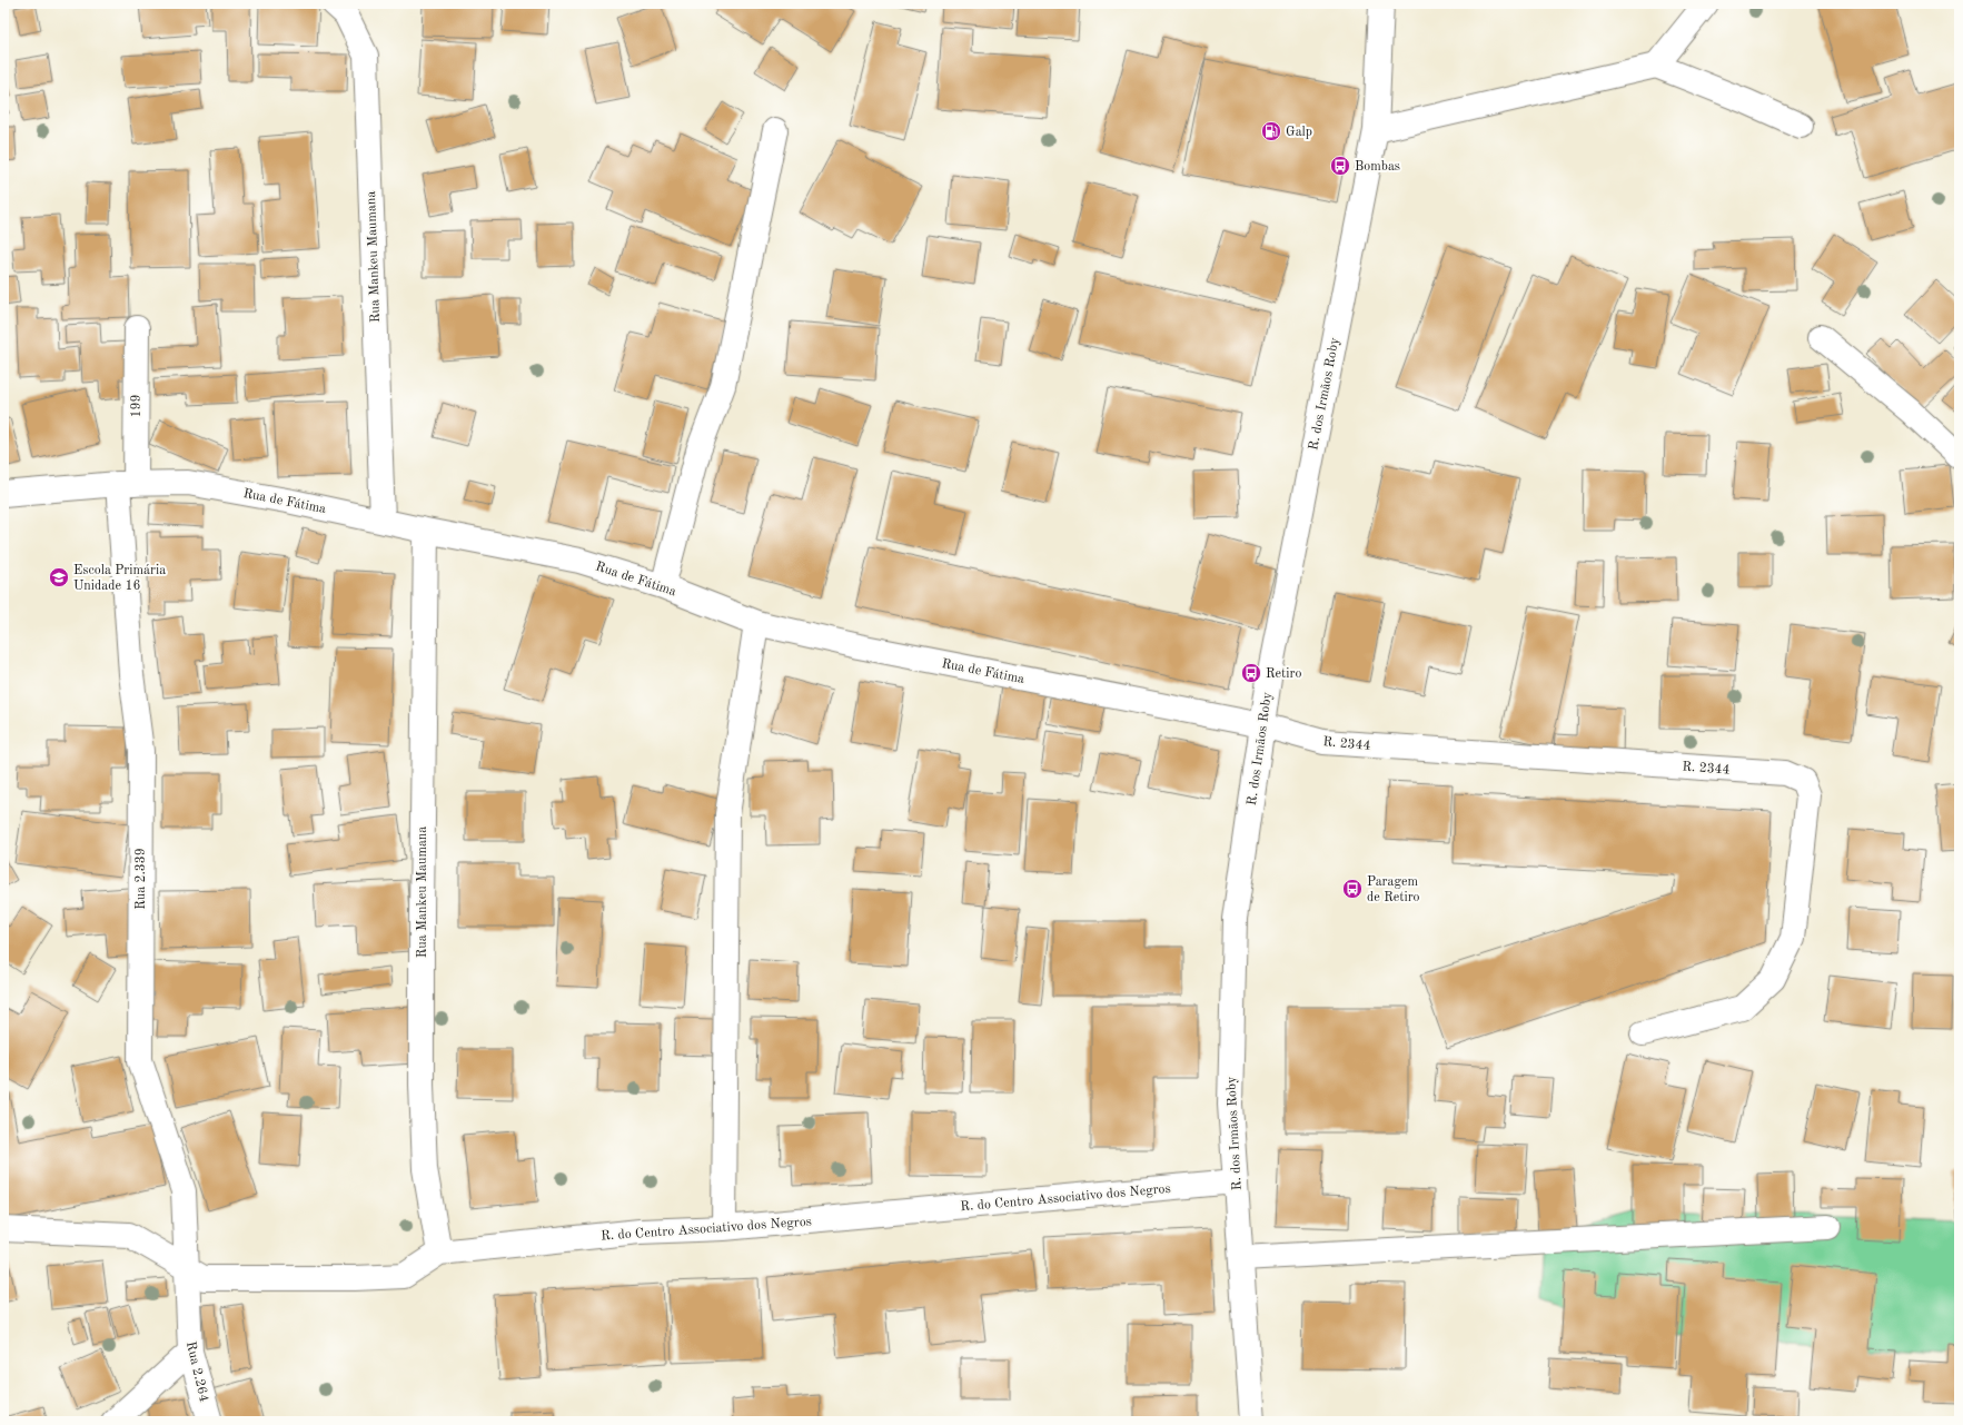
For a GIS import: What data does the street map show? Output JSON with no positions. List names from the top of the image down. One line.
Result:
{"streets":{"street":["Rua Mankeu Maumana","R. dos Irmãos Roby","199","Rua de Fátima","R. 2344","Rua 2.339","R. do Centro Associativo dos Negros","Rua 2.264"]},"crossings":[["Rua Mankeu Maumana","Rua de Fátima"],["Rua Mankeu Maumana","R. do Centro Associativo dos Negros"],["R. dos Irmãos Roby","Rua de Fátima"],["R. dos Irmãos Roby","R. 2344"],["R. dos Irmãos Roby","R. do Centro Associativo dos Negros"],["199","Rua de Fátima"],["199","Rua 2.339"],["Rua de Fátima","R. 2344"],["Rua de Fátima","Rua 2.339"],["Rua 2.339","R. do Centro Associativo dos Negros"],["Rua 2.339","Rua 2.264"],["R. do Centro Associativo dos Negros","Rua 2.264"]],"places":{"fuel station":["Galp"],"bus stop":["Bombas","Retiro","Paragem de Retiro"],"school or university":["Escola Primária Unidade 16"]}}
